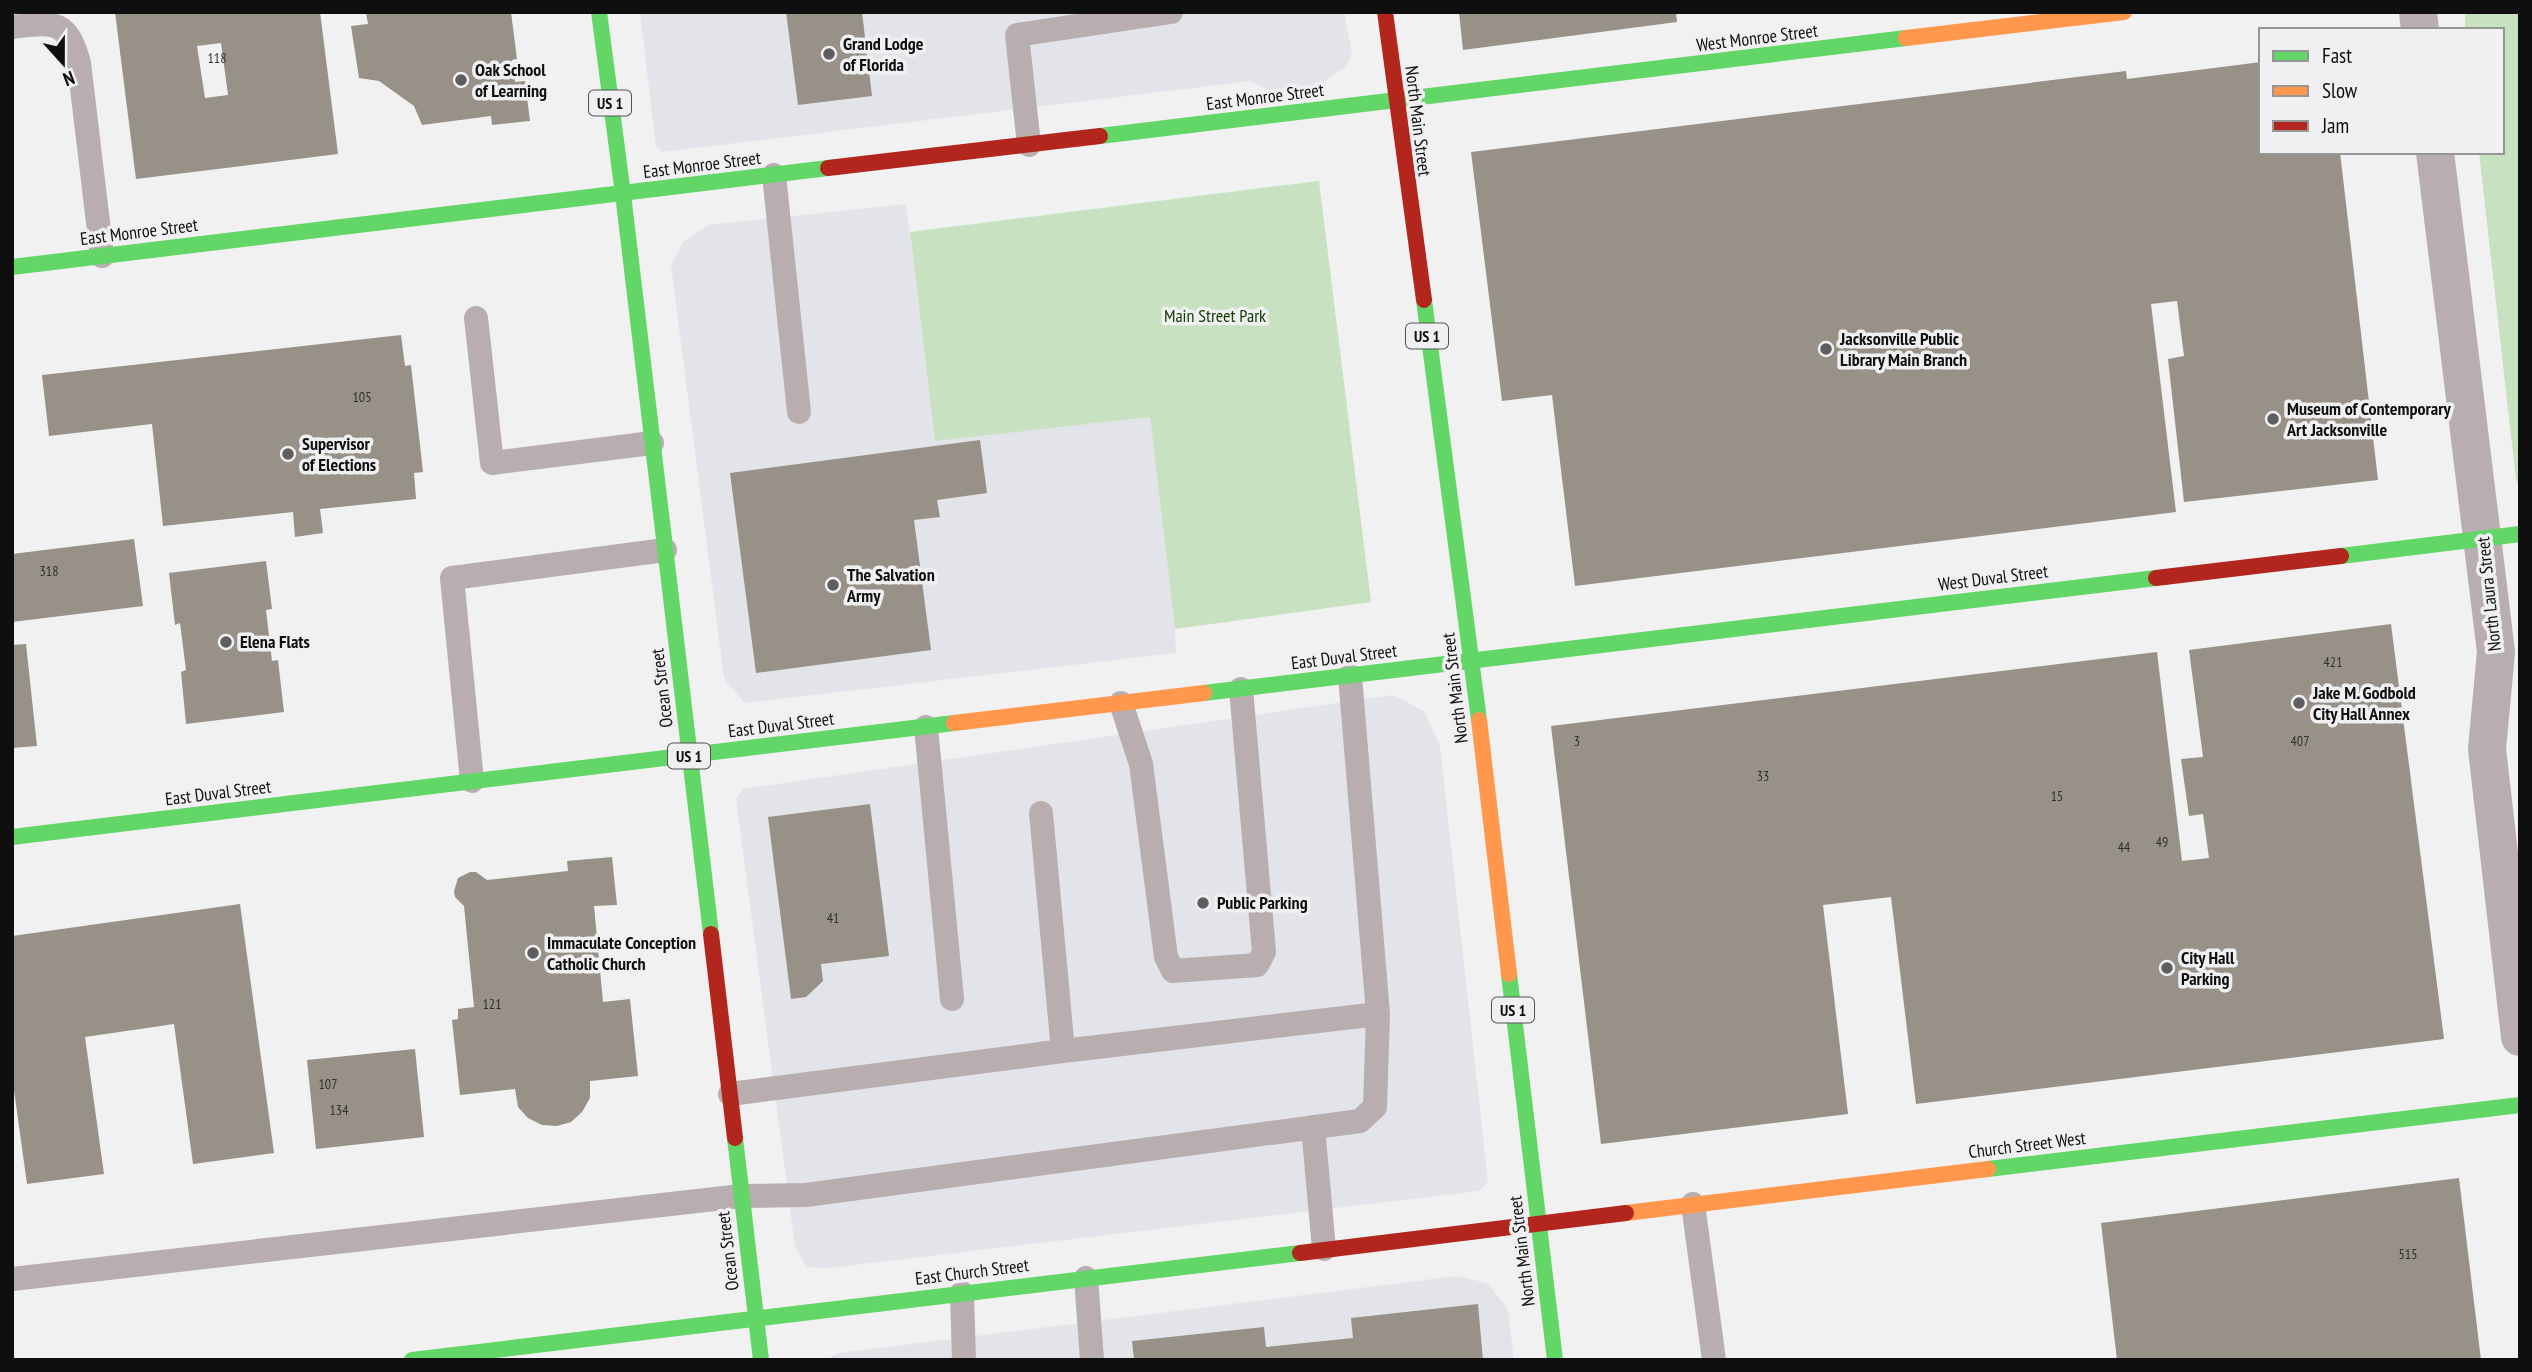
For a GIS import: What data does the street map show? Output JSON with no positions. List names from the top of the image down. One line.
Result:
{"streets":{"street":["West Monroe Street","East Monroe Street","US 1","North Main Street","West Duval Street","North Laura Street","East Duval Street","Ocean Street","Church Street West","East Church Street"]},"crossings":[["West Monroe Street","East Monroe Street"],["West Monroe Street","North Main Street"],["East Monroe Street","North Main Street"],["East Monroe Street","Ocean Street"],["North Main Street","West Duval Street"],["North Main Street","East Duval Street"],["North Main Street","Church Street West"],["North Main Street","East Church Street"],["West Duval Street","North Laura Street"],["West Duval Street","East Duval Street"],["East Duval Street","Ocean Street"],["Ocean Street","East Church Street"],["Church Street West","East Church Street"]],"parks":["Main Street Park"],"places":["Grand Lodge of Florida","Oak School of Learning","Jacksonville Public Library Main Branch","Museum of Contemporary Art Jacksonville","Supervisor of Elections","The Salvation Army","Elena Flats","Jake M. Godbold City Hall Annex","Public Parking","Immaculate Conception Catholic Church","City Hall Parking"],"house_numbers":["118","105","318","421","3","407","33","15","49","44","41","121","107","134","515"],"legend":["Fast","Slow","Jam"],"north":"bottom"}
